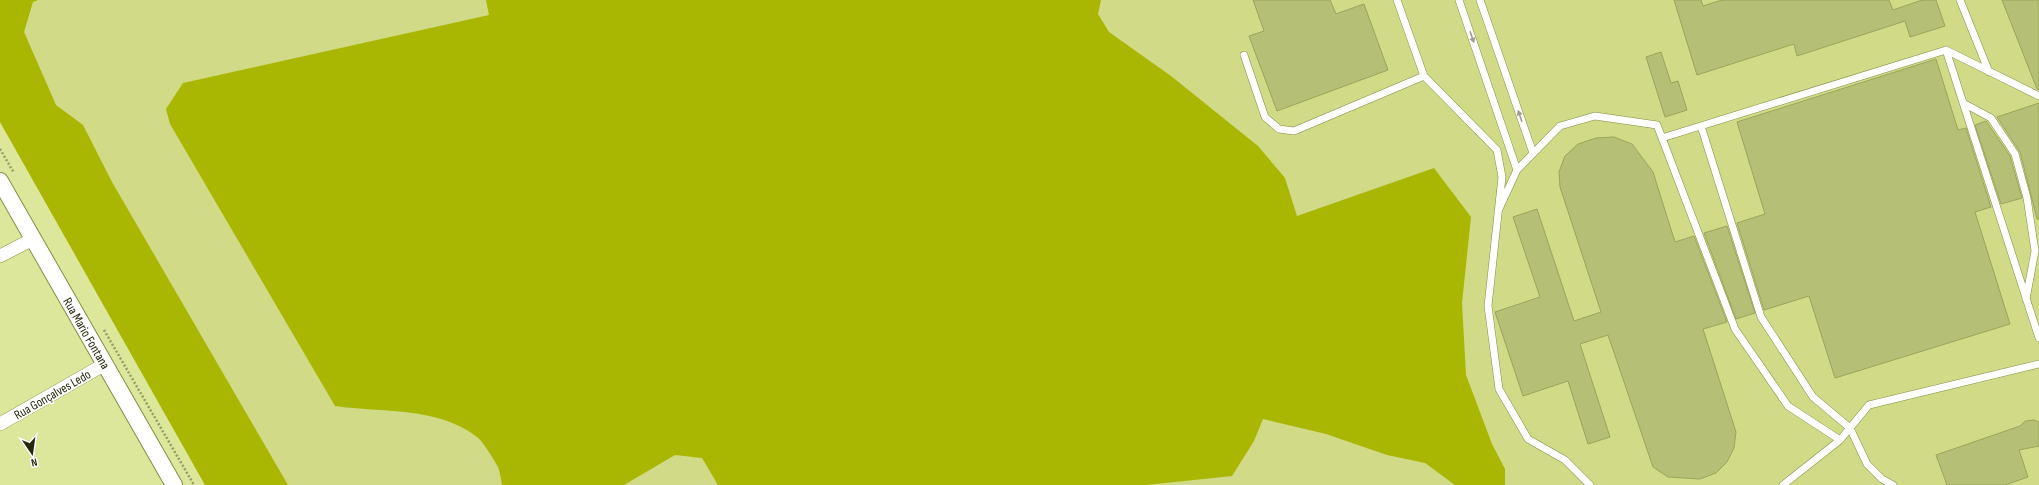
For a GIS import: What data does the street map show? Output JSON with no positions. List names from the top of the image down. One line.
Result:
{"streets":{"street":["Rua Mario Fontana","Rua Gonçalves Ledo"]},"crossings":[["Rua Mario Fontana","Rua Gonçalves Ledo"]],"north":"bottom"}
